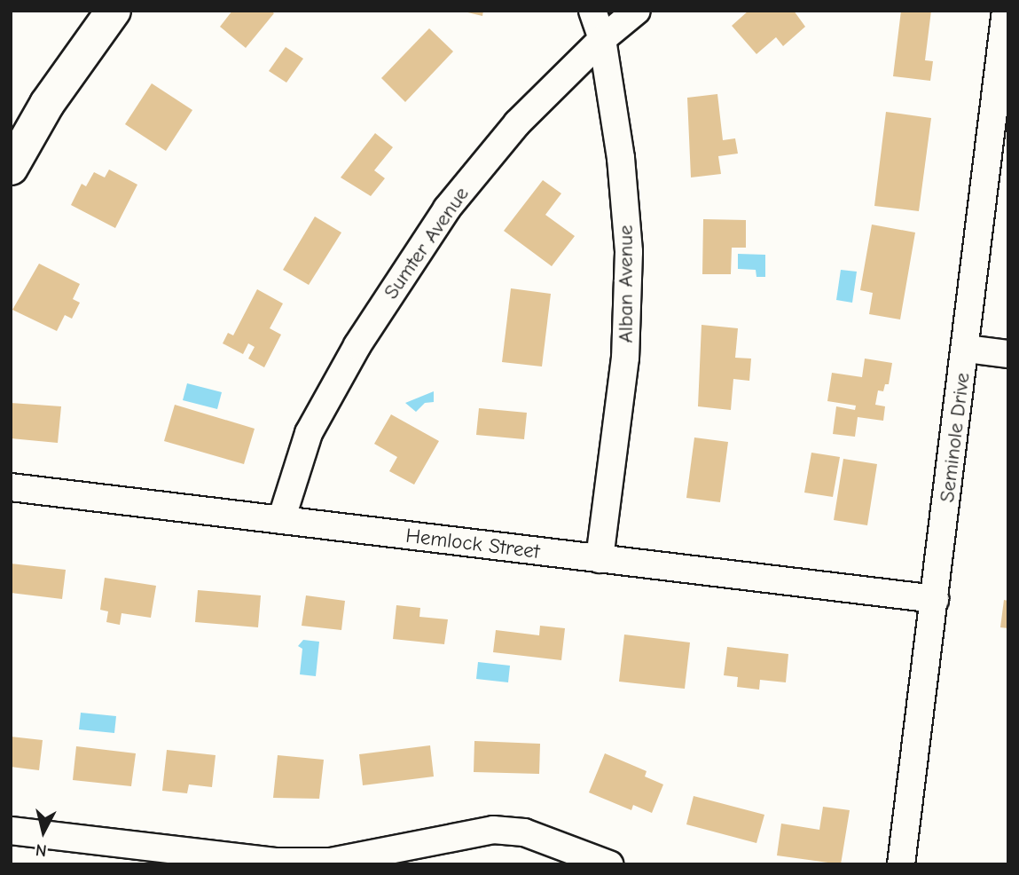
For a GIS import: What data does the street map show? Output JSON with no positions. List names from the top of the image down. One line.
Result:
{"streets":{"street":["Sumter Avenue","Alban Avenue","Seminole Drive","Hemlock Street"]},"crossings":[["Sumter Avenue","Alban Avenue"],["Sumter Avenue","Hemlock Street"],["Alban Avenue","Hemlock Street"],["Seminole Drive","Hemlock Street"]],"north":"bottom"}
